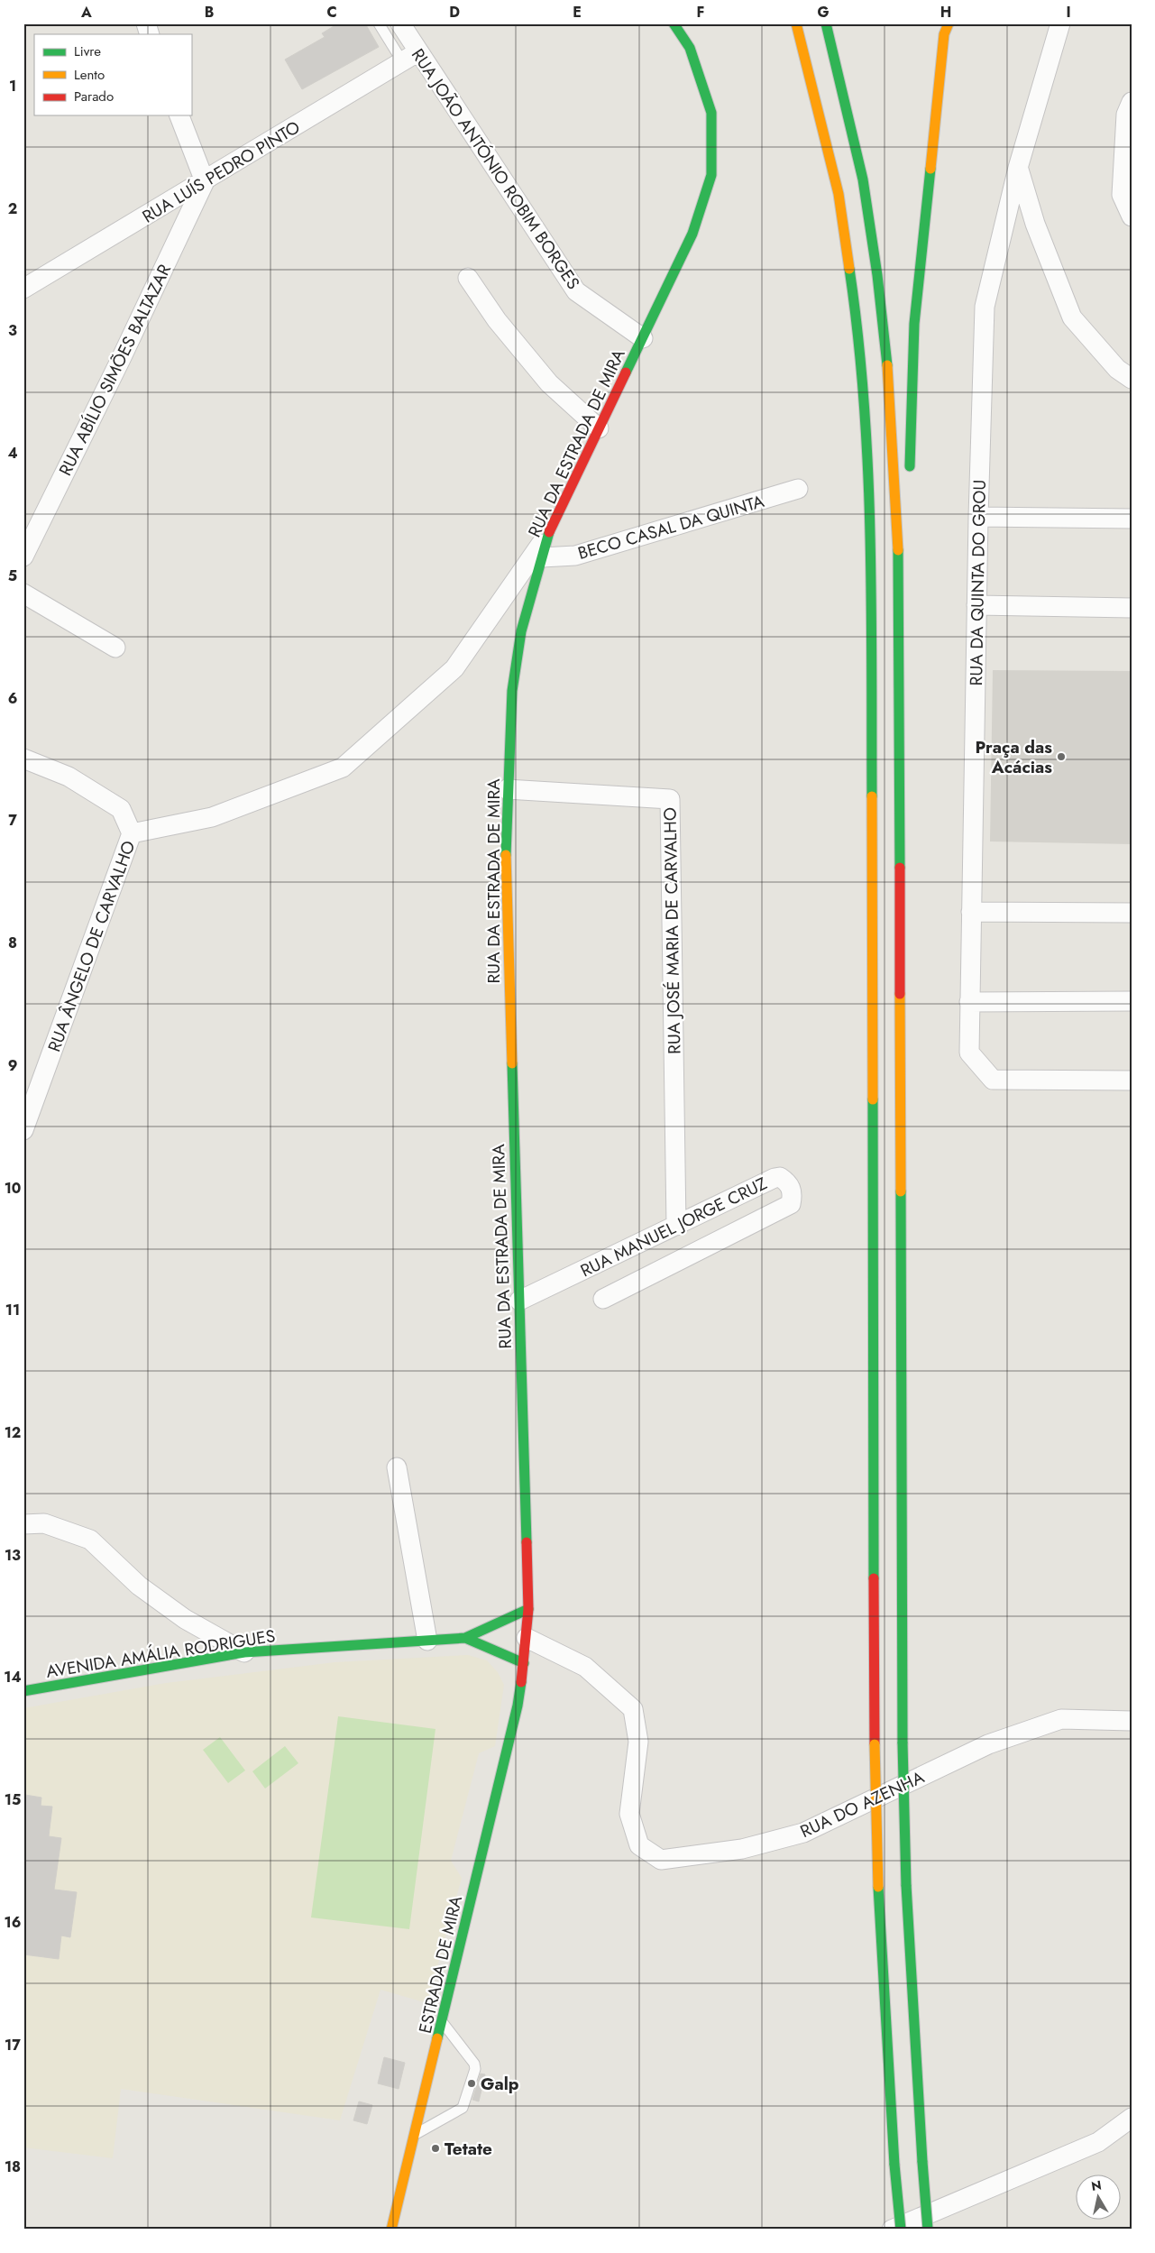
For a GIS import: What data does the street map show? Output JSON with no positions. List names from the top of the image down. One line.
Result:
{"streets":{"main road":["RUA DA ESTRADA DE MIRA","AVENIDA AMÁLIA RODRIGUES","ESTRADA DE MIRA"],"street":["RUA JOÃO ANTÓNIO ROBIM BORGES","RUA LUÍS PEDRO PINTO","RUA ABÍLIO SIMÕES BALTAZAR","BECO CASAL DA QUINTA","RUA DA QUINTA DO GROU","RUA JOSÉ MARIA DE CARVALHO","RUA ÂNGELO DE CARVALHO","RUA MANUEL JORGE CRUZ","RUA DO AZENHA"]},"crossings":[["RUA JOÃO ANTÓNIO ROBIM BORGES","RUA LUÍS PEDRO PINTO"],["RUA JOÃO ANTÓNIO ROBIM BORGES","RUA DA ESTRADA DE MIRA"],["RUA LUÍS PEDRO PINTO","RUA ABÍLIO SIMÕES BALTAZAR"],["RUA DA ESTRADA DE MIRA","BECO CASAL DA QUINTA"],["RUA DA ESTRADA DE MIRA","RUA JOSÉ MARIA DE CARVALHO"],["RUA DA ESTRADA DE MIRA","RUA ÂNGELO DE CARVALHO"],["RUA DA ESTRADA DE MIRA","RUA MANUEL JORGE CRUZ"],["RUA DA ESTRADA DE MIRA","AVENIDA AMÁLIA RODRIGUES"],["RUA DA ESTRADA DE MIRA","RUA DO AZENHA"],["RUA DA ESTRADA DE MIRA","ESTRADA DE MIRA"],["RUA JOSÉ MARIA DE CARVALHO","RUA MANUEL JORGE CRUZ"]],"places":["Praça das Acácias","Galp","Tetate"],"legend":["Livre","Lento","Parado"],"north":"top","grid":{"columns":["A","B","C","D","E","F","G","H","I"],"rows":["1","2","3","4","5","6","7","8","9","10","11","12","13","14","15","16","17","18"]}}
